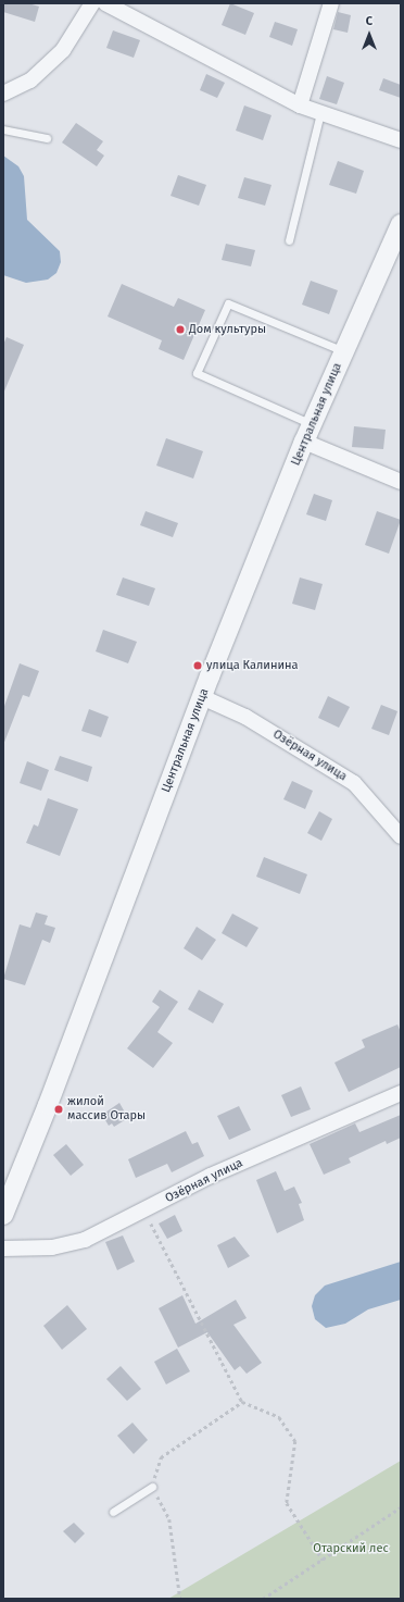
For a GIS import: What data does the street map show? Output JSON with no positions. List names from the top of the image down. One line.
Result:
{"streets":{"street":["Центральная улица","Озёрная улица"]},"crossings":[["Центральная улица","Озёрная улица"]],"parks":["Отарский лес"],"places":["Дом культуры","улица Калинина","жилой массив Отары"],"north":"top"}
